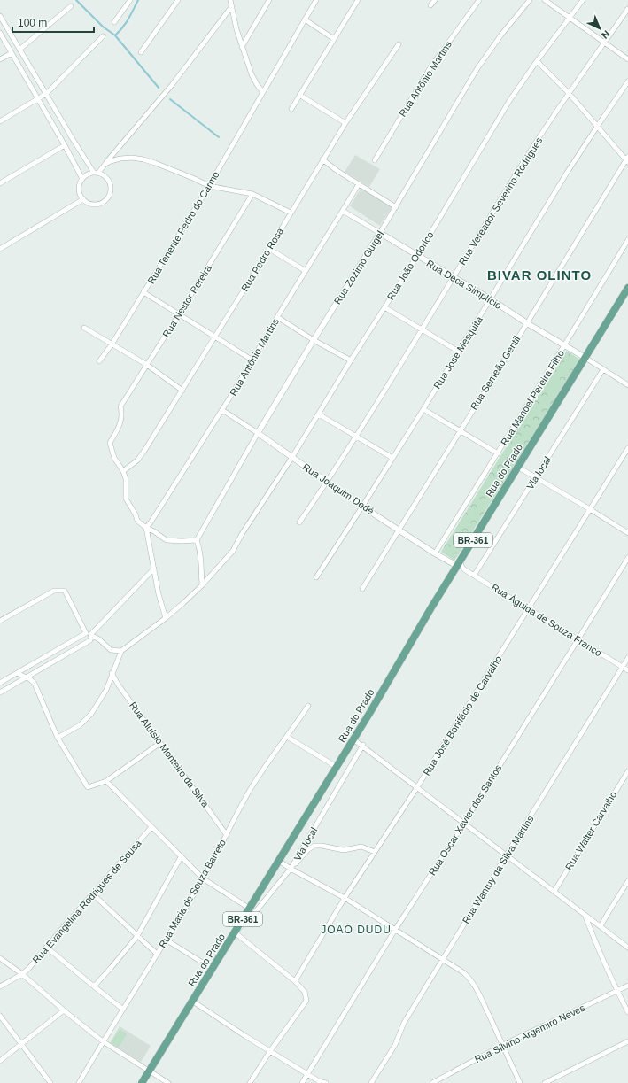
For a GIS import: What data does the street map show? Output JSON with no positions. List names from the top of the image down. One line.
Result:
{"streets":{"main road":["Rua do Prado","BR-361"],"street":["Rua Antônio Martins","Rua Vereador Severino Rodrigues","Rua Tenente Pedro do Carmo","Rua Pedro Rosa","Rua João Odorico","Rua Zozimo Gurgel","Rua Deca Simplício","Rua Nestor Pereira","Rua José Mesquita","Rua Semeão Gentil","Rua Manoel Pereira Filho","Via local","Rua Joaquim Dedé","Rua Águida de Souza Franco","Rua José Bonifácio de Carvalho","Rua Aluísio Monteiro da Silva","Rua Oscar Xavier dos Santos","Rua Walter Carvalho","Rua Wantuy da Silva Martins","Rua Maria de Souza Barreto","Rua Evangelina Rodrigues de Sousa","Rua Silvino Argemiro Neves"]},"crossings":[["Rua Antônio Martins","Rua Deca Simplício"],["Rua Antônio Martins","Rua Joaquim Dedé"],["Rua Vereador Severino Rodrigues","Rua Deca Simplício"],["Rua Vereador Severino Rodrigues","Rua Joaquim Dedé"],["Rua Pedro Rosa","Rua Nestor Pereira"],["Rua João Odorico","Rua Deca Simplício"],["Rua João Odorico","Rua Joaquim Dedé"],["Rua Zozimo Gurgel","Rua Deca Simplício"],["Rua Zozimo Gurgel","Rua Joaquim Dedé"],["Rua Deca Simplício","Rua José Mesquita"],["Rua Deca Simplício","Rua Semeão Gentil"],["Rua Deca Simplício","Rua Manoel Pereira Filho"],["Rua Deca Simplício","Rua do Prado"],["Rua Deca Simplício","BR-361"],["Rua José Mesquita","Rua Joaquim Dedé"],["Rua Semeão Gentil","Rua Joaquim Dedé"],["Rua Manoel Pereira Filho","Rua Joaquim Dedé"],["Rua do Prado","Via local"],["Rua do Prado","Rua Joaquim Dedé"],["Rua do Prado","BR-361"],["Via local","Rua Águida de Souza Franco"],["Rua Águida de Souza Franco","Rua José Bonifácio de Carvalho"],["Rua Águida de Souza Franco","Rua Oscar Xavier dos Santos"],["Rua Águida de Souza Franco","Rua Wantuy da Silva Martins"],["Rua Aluísio Monteiro da Silva","Rua Maria de Souza Barreto"]],"districts":["BIVAR OLINTO","JOÃO DUDU"],"scale_bar":"100 m","north":"bottom right"}
